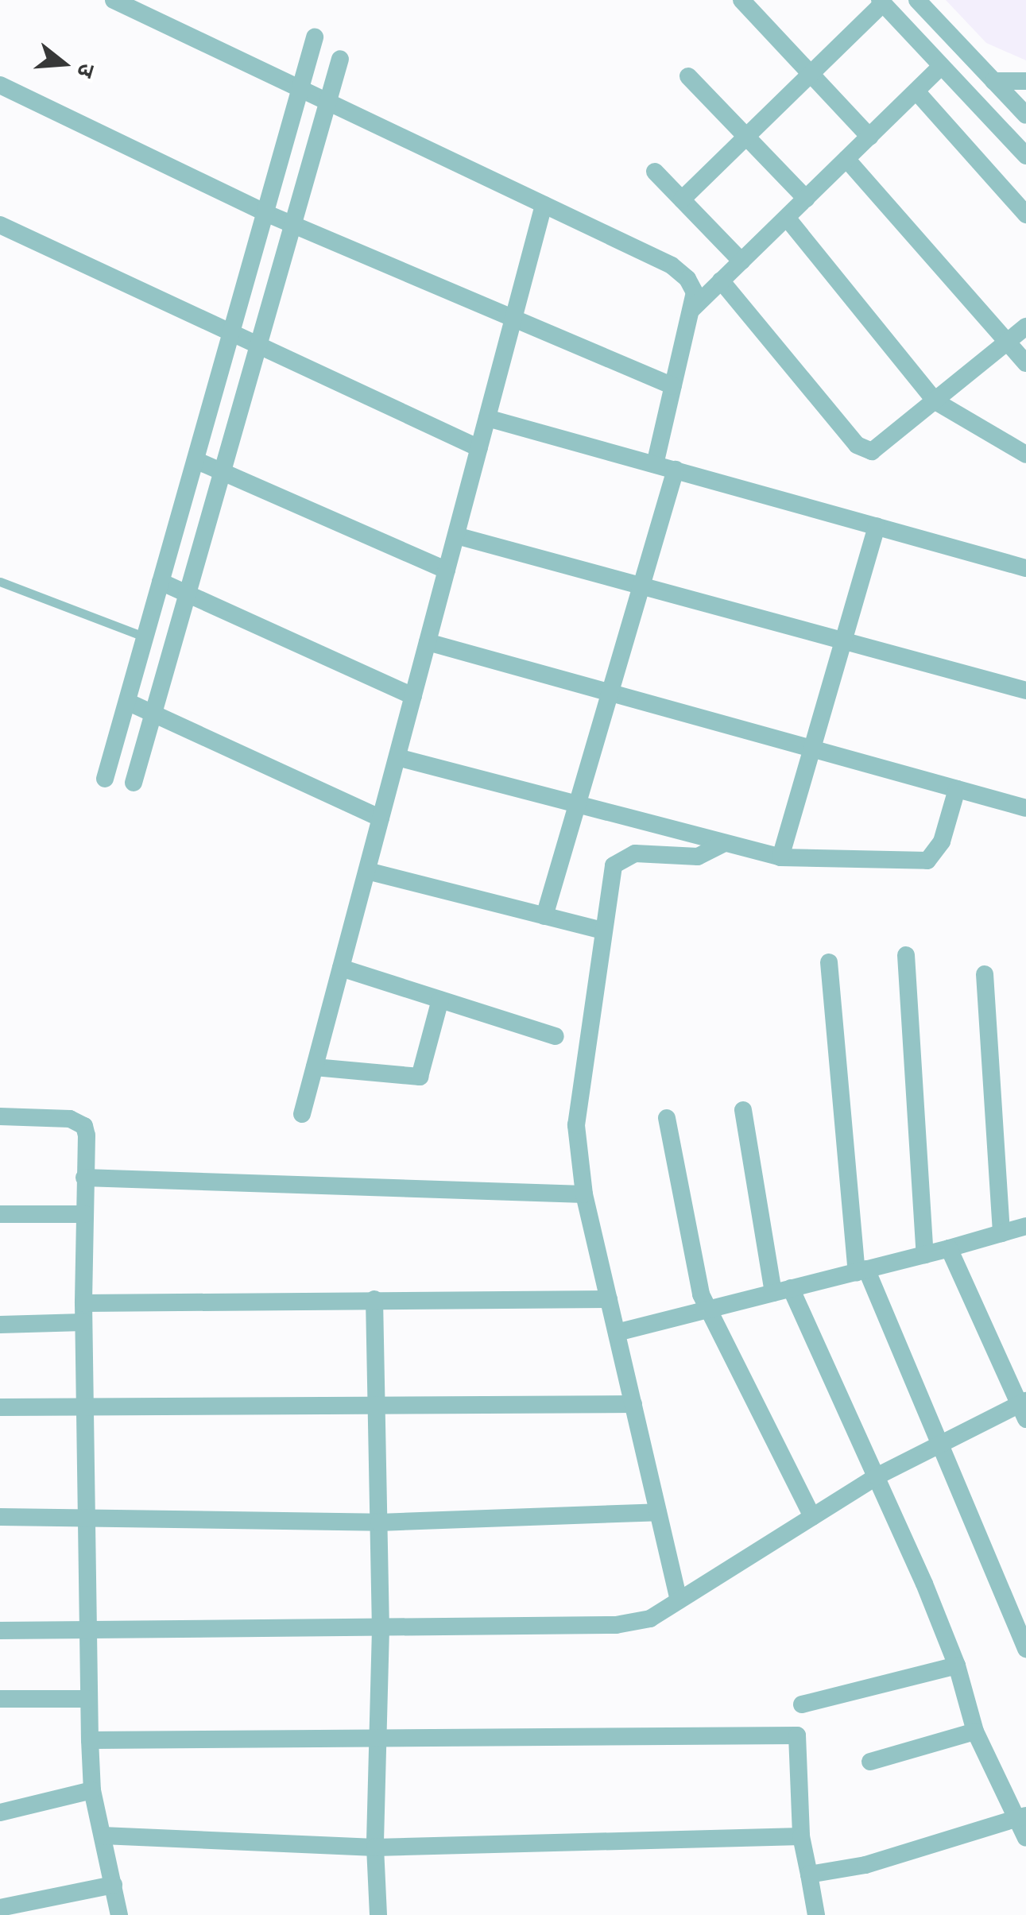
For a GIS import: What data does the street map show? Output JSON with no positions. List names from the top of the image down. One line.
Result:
{"north":"right"}
